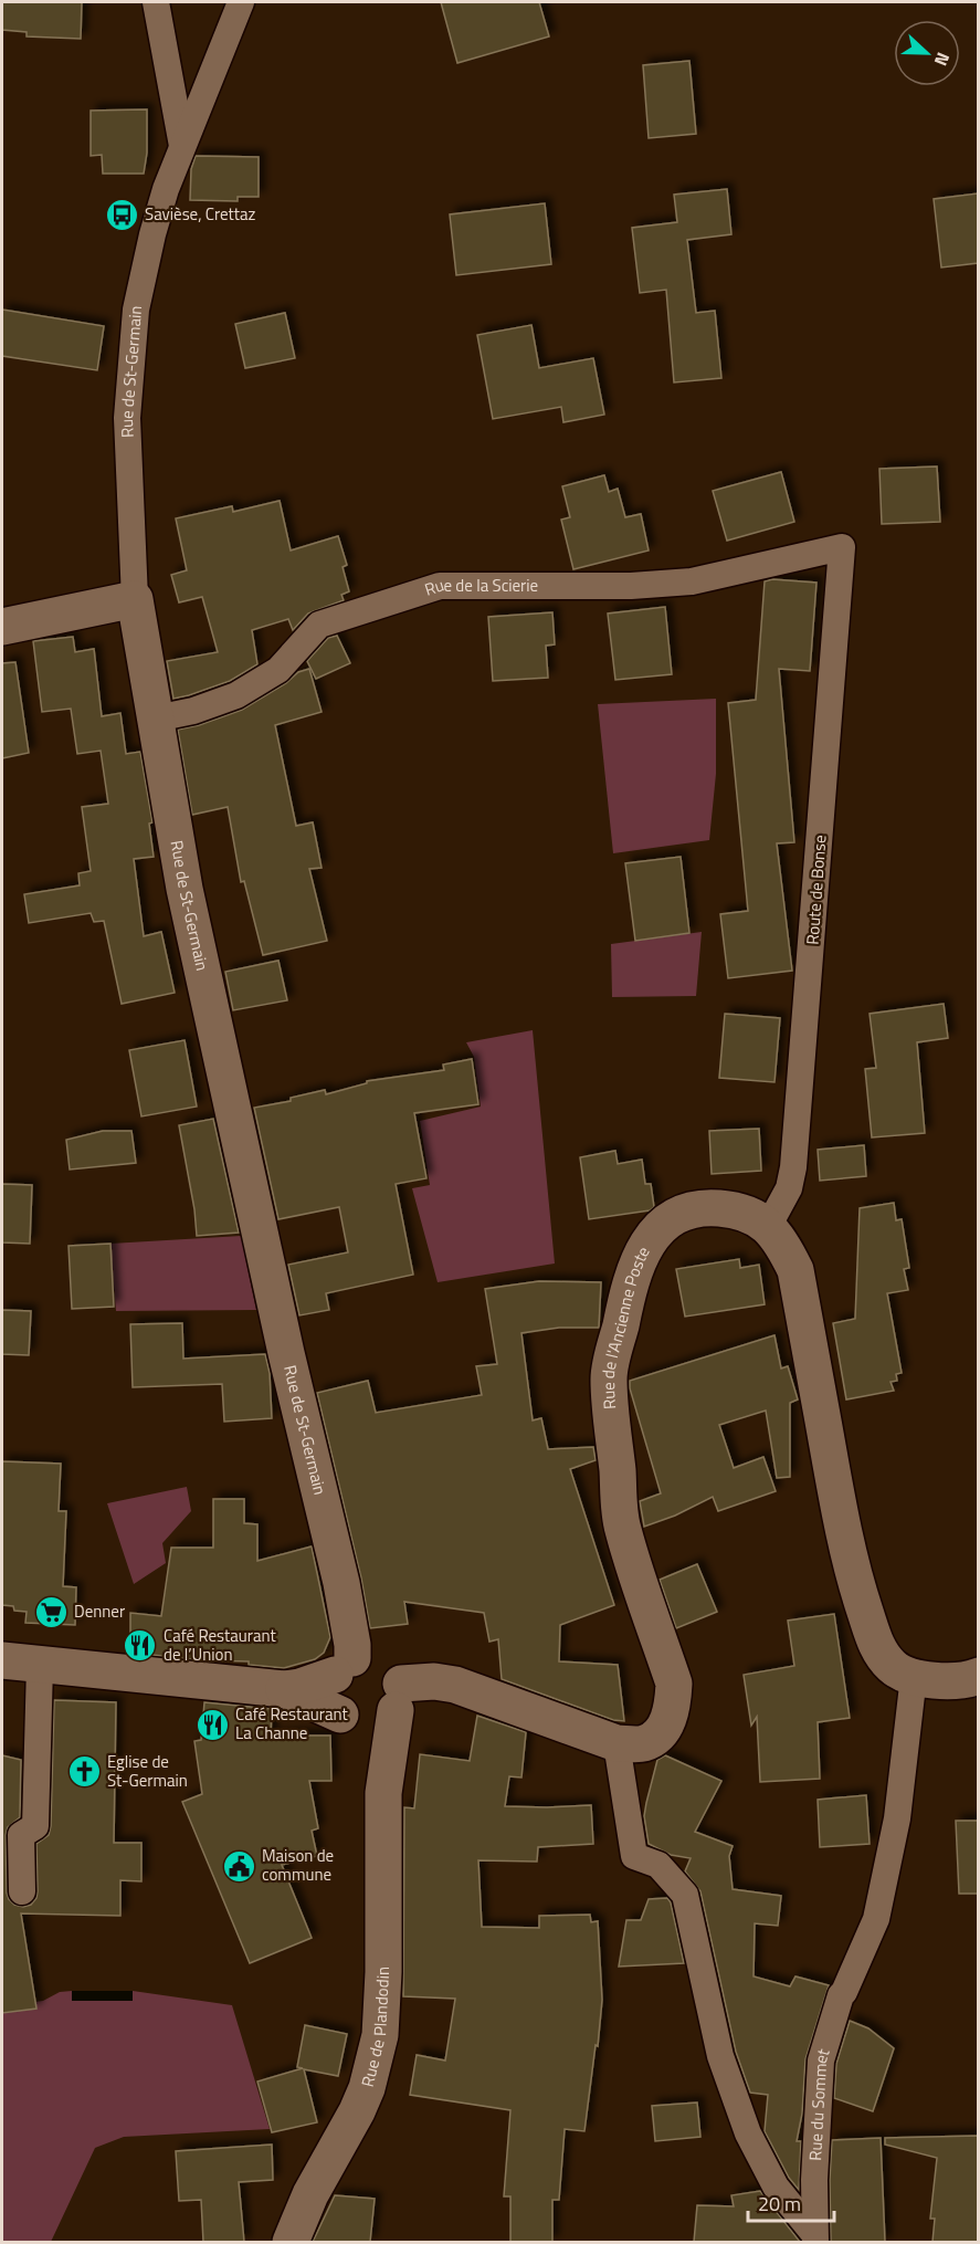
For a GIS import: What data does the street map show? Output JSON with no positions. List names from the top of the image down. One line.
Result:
{"streets":{"street":["Rue de St-Germain","Rue de la Scierie","Route de Bonse","Rue de l'Ancienne Poste","Rue de Plandodin","Rue du Sommet"]},"crossings":[["Rue de St-Germain","Rue de la Scierie"],["Rue de St-Germain","Rue de l'Ancienne Poste"],["Rue de St-Germain","Rue de Plandodin"],["Rue de la Scierie","Route de Bonse"],["Route de Bonse","Rue de l'Ancienne Poste"],["Rue de l'Ancienne Poste","Rue de Plandodin"],["Rue de l'Ancienne Poste","Rue du Sommet"]],"places":{"bus stop":["Savièse, Crettaz"],"supermarket":["Denner"],"restaurant":["Café Restaurant de l’Union","Café Restaurant La Channe"],"church":["Eglise de St-Germain"],"public building":["Maison de commune"]},"scale_bar":"20 m","north":"right"}
